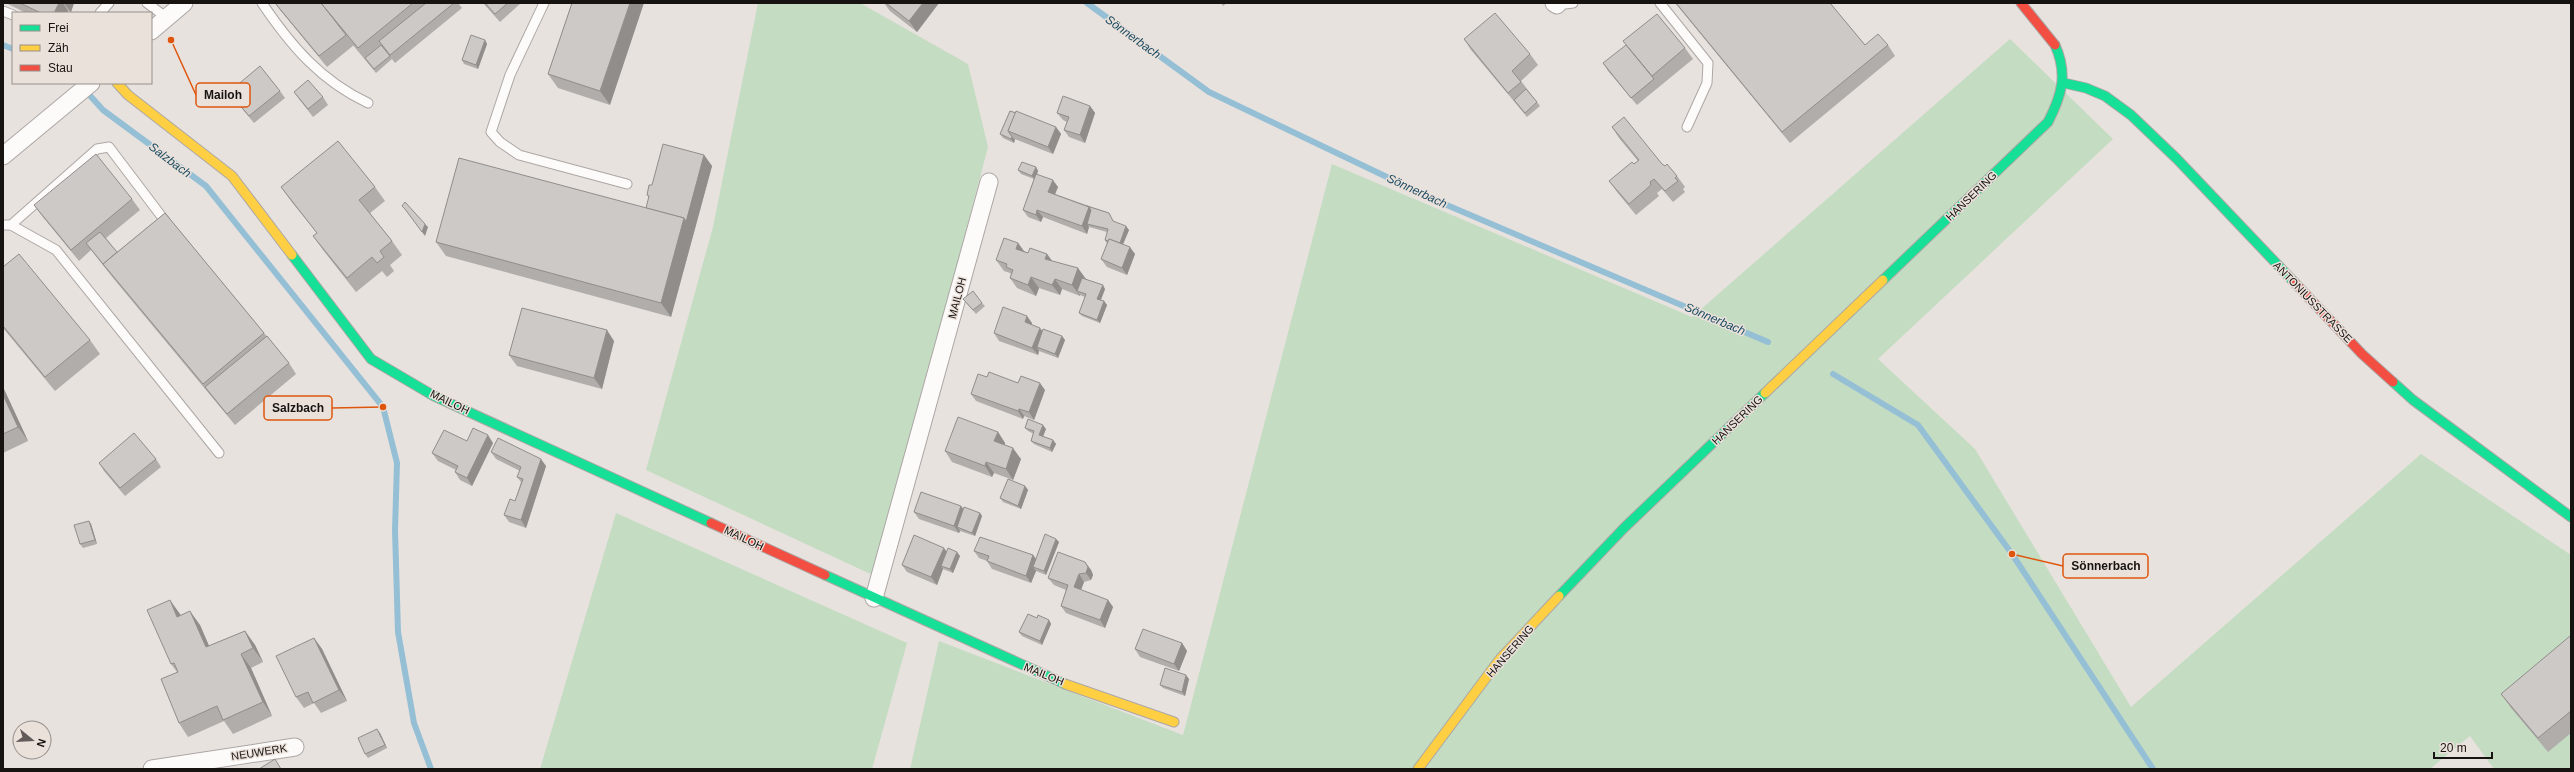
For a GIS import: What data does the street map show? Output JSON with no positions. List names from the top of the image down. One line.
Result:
{"streets":{"street":["HANSERING","MAILOH","ANTONIUSSTRASSE","NEUWERK"]},"crossings":[["HANSERING","ANTONIUSSTRASSE"]],"water":["Sönnerbach","Salzbach"],"places":["Mailoh","Salzbach","Sönnerbach"],"legend":["Frei","Zäh","Stau"],"scale_bar":"20 m","north":"right"}
